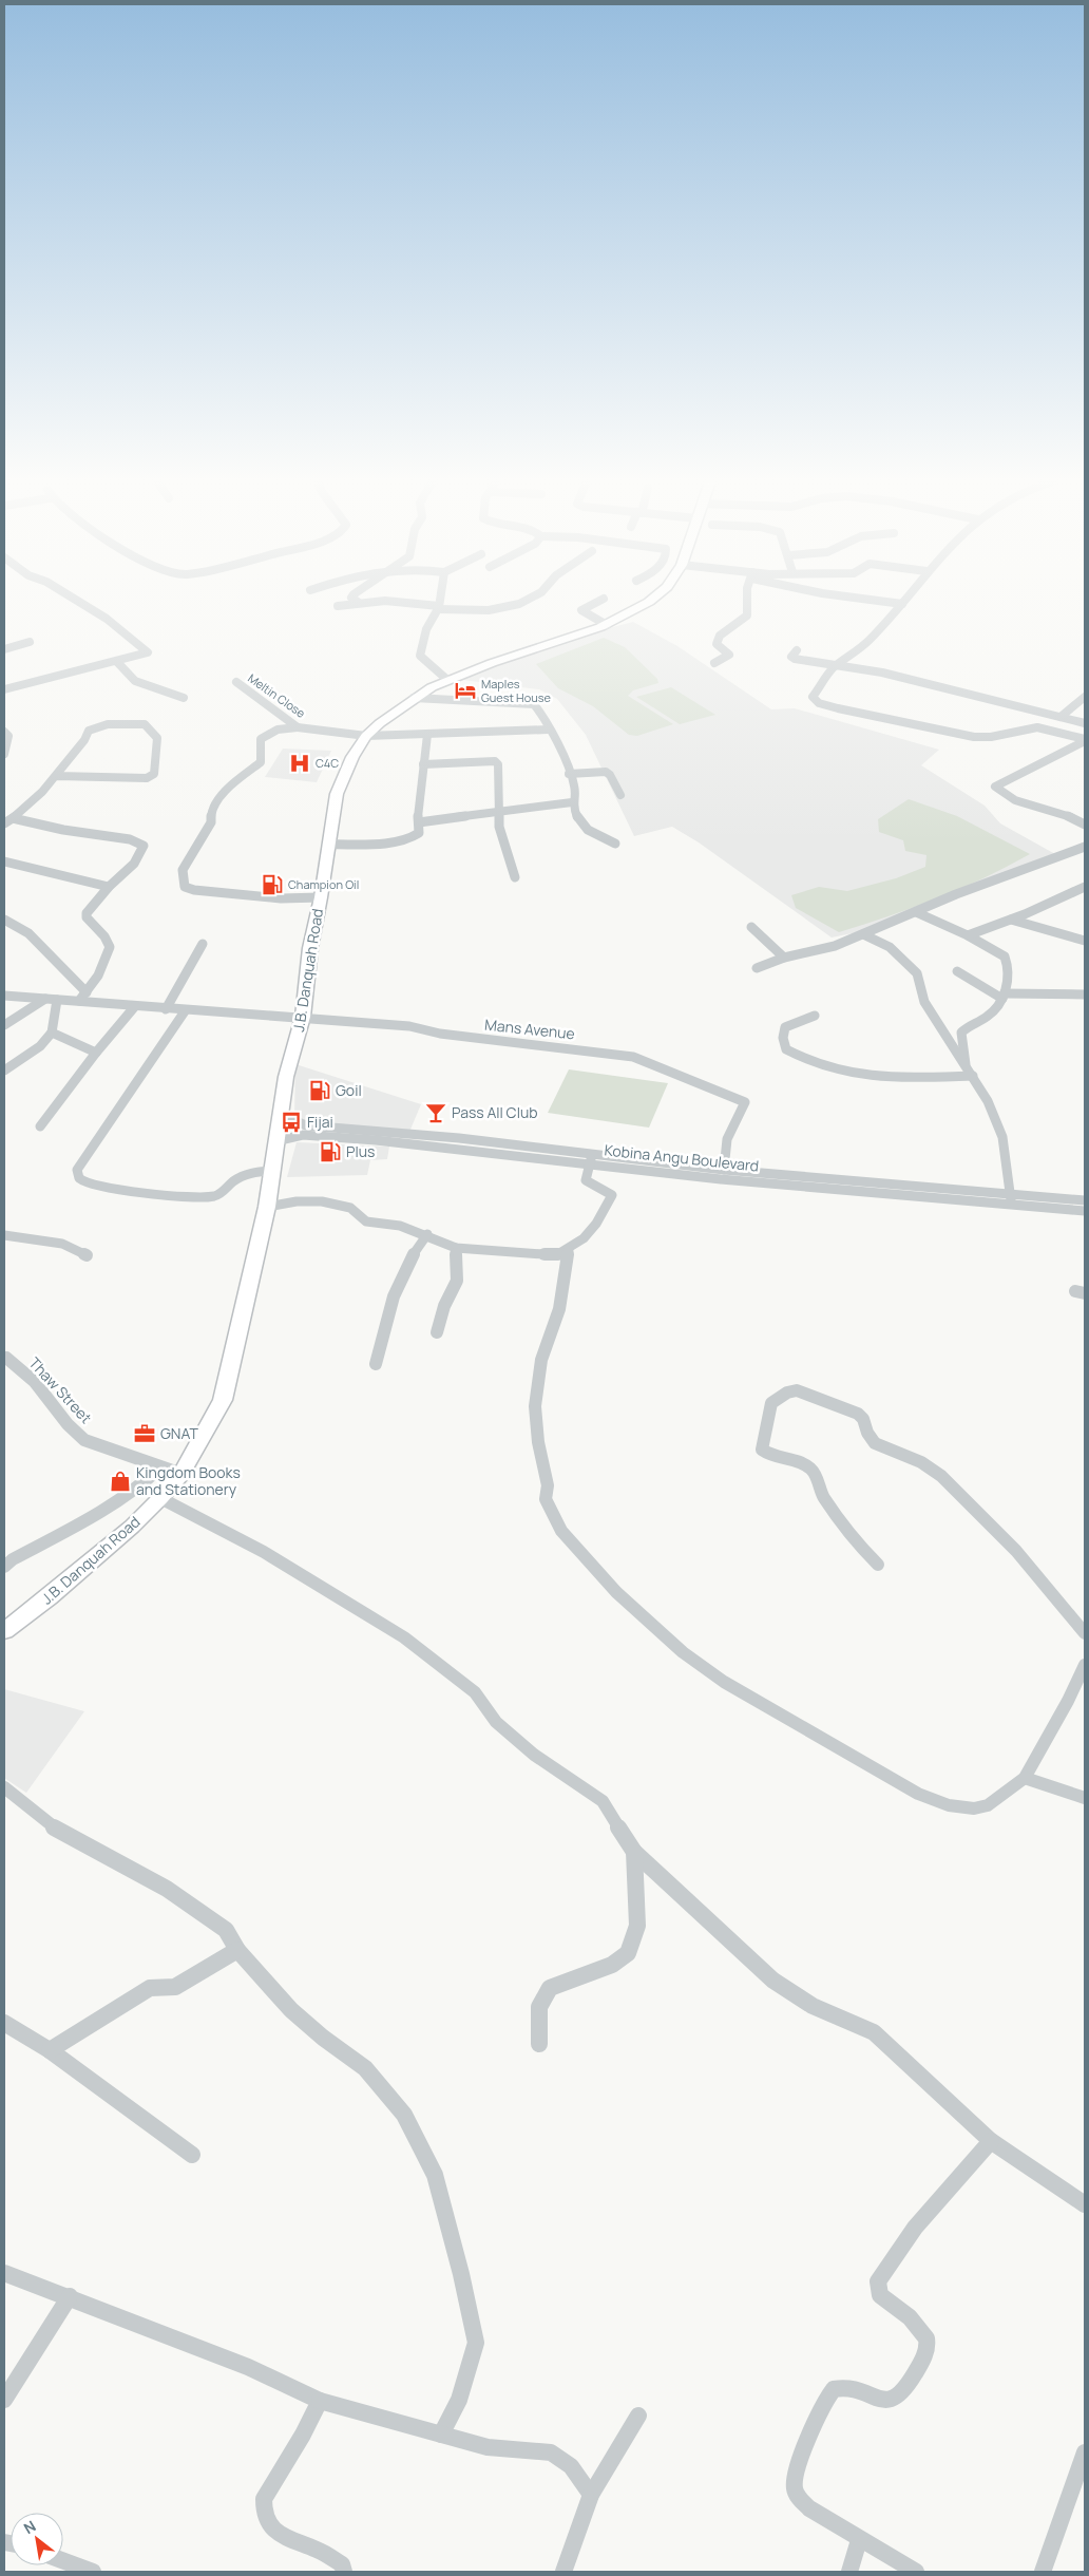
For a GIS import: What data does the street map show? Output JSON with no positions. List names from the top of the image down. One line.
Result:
{"streets":{"highway":["J.B. Danquah Road"],"street":["Meltin Close","Mans Avenue","Kobina Angu Boulevard","Thaw Street"]},"crossings":[["Meltin Close","J.B. Danquah Road"],["J.B. Danquah Road","Mans Avenue"],["J.B. Danquah Road","Kobina Angu Boulevard"],["J.B. Danquah Road","Thaw Street"],["Mans Avenue","Kobina Angu Boulevard"]],"places":{"hotel":["Maples Guest House"],"hospital":["C4C"],"fuel station":["Champion Oil","Goil","Plus"],"bar":["Pass All Club"],"bus stop":["Fijai"],"office":["GNAT"],"shop":["Kingdom Books and Stationery"]},"north":"top left"}
